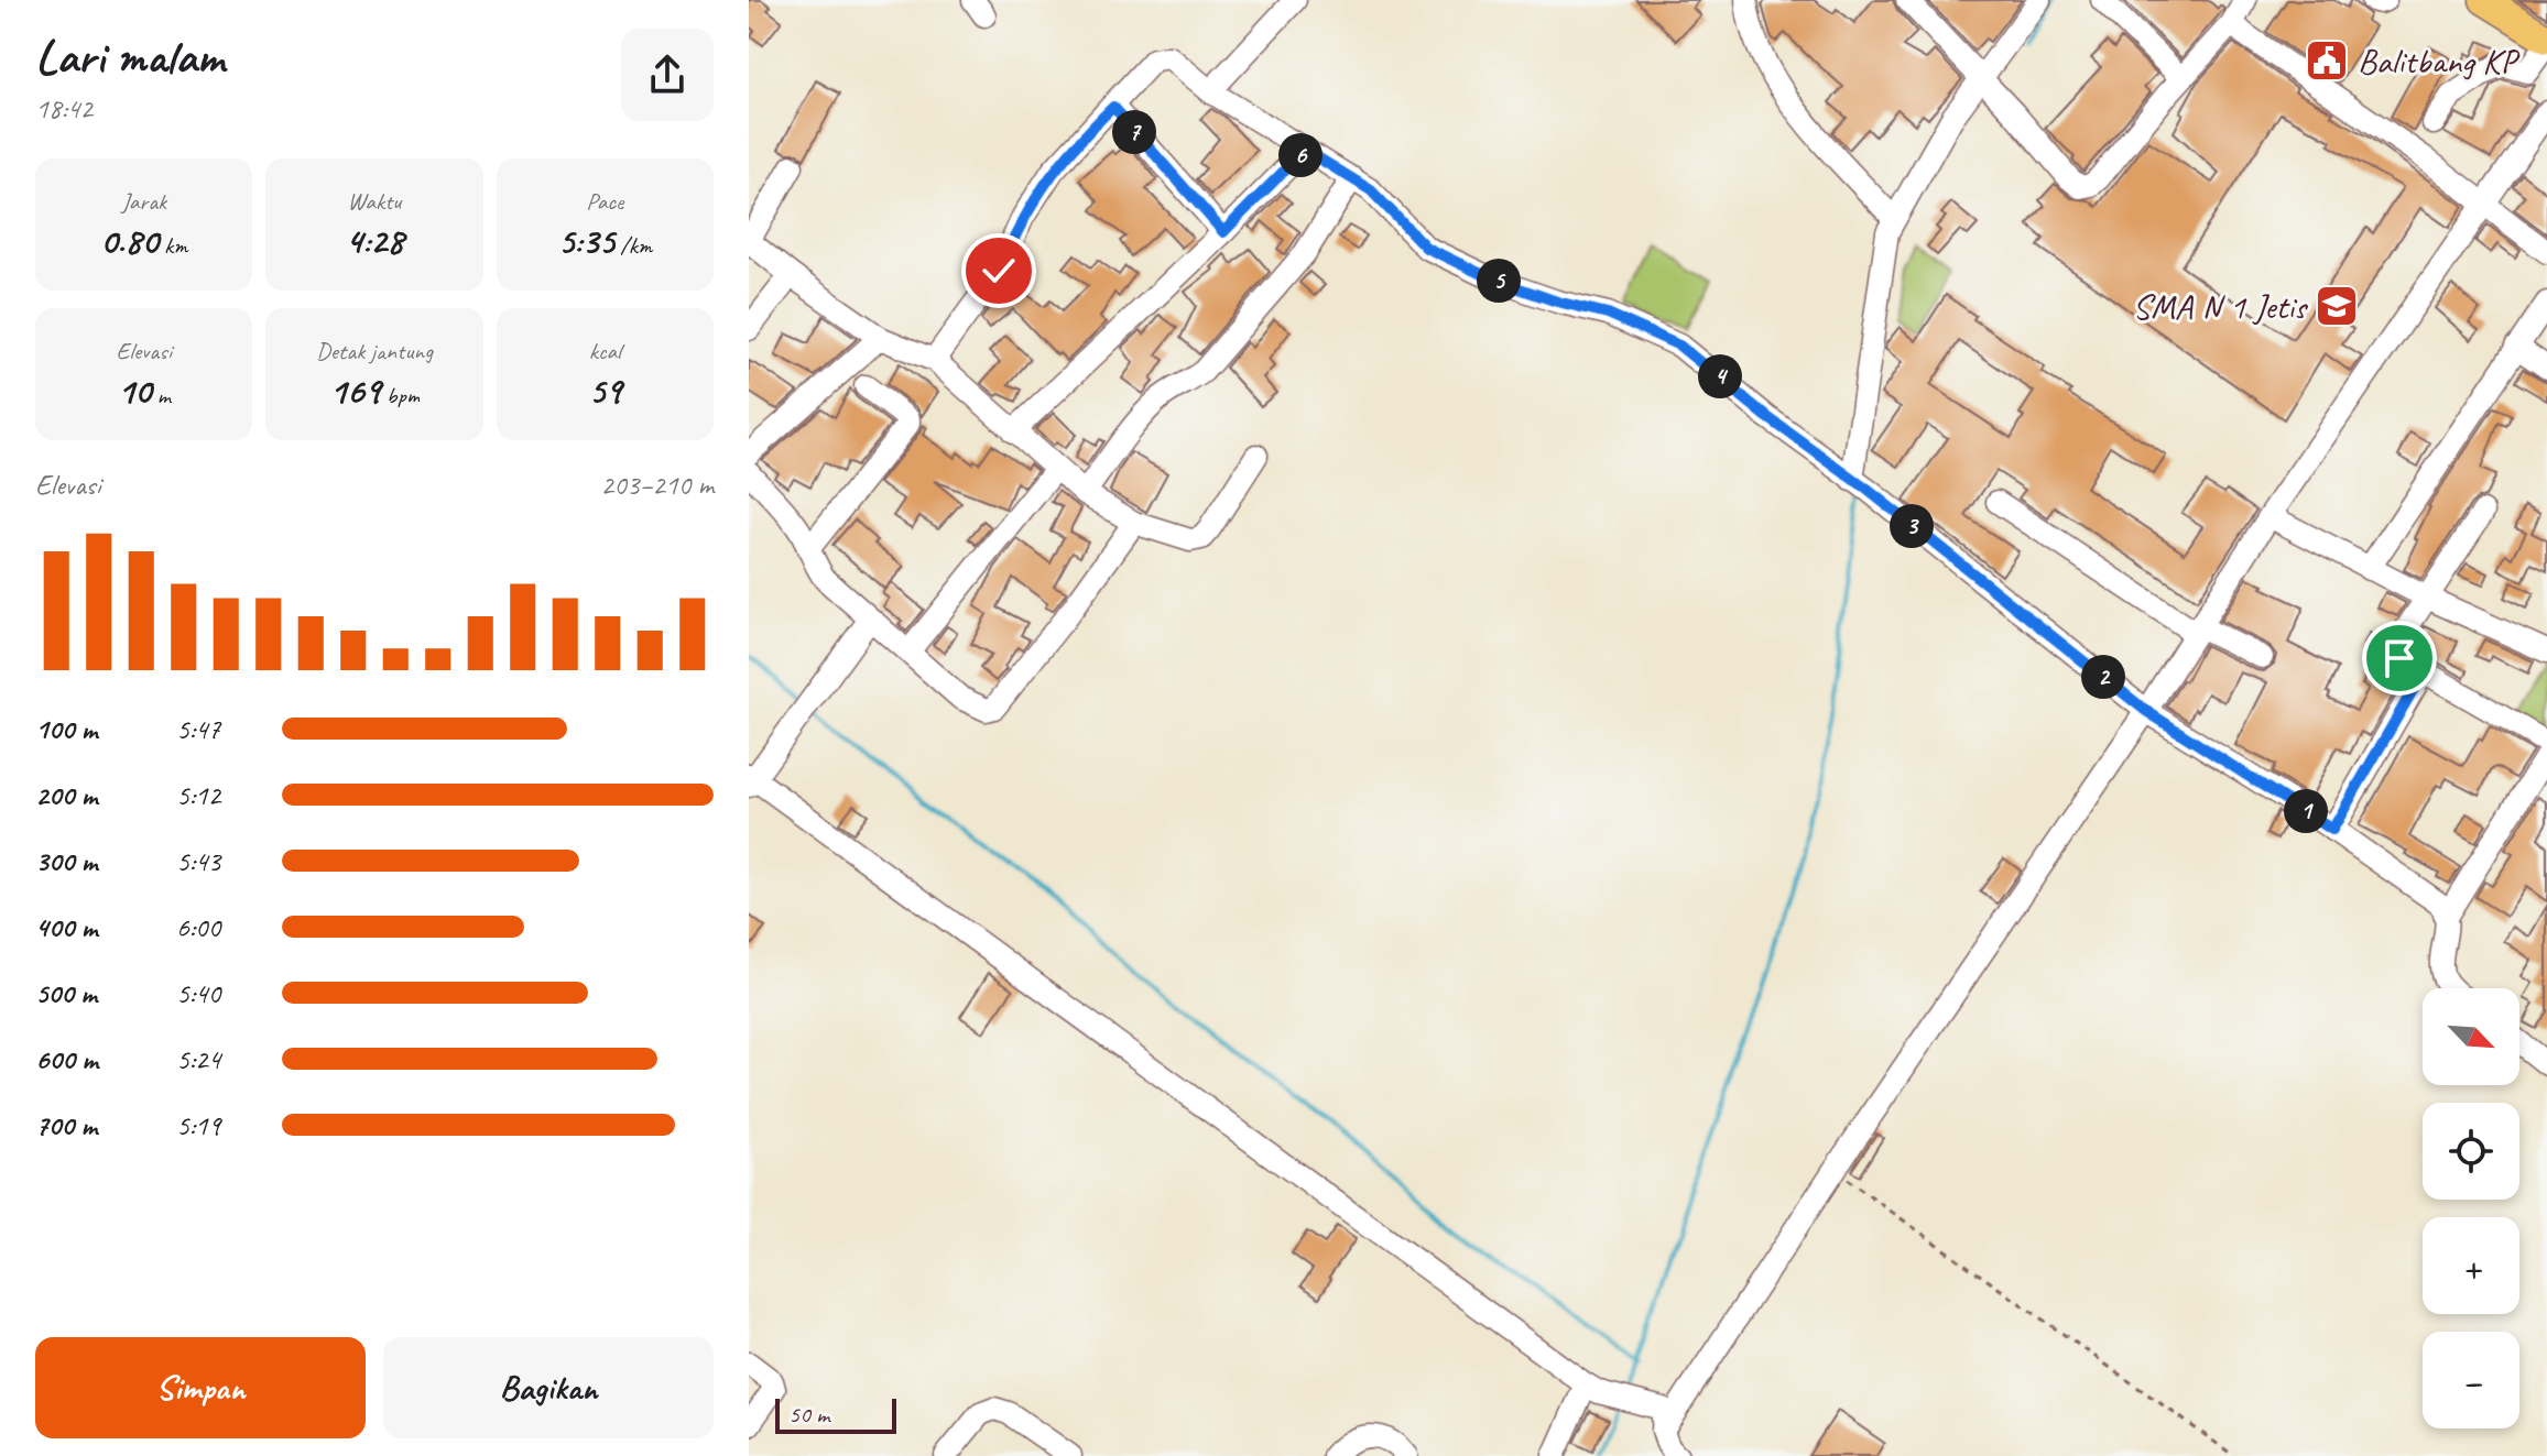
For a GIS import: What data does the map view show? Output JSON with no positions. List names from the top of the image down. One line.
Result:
{"places":{"public building":["Balitbang KP"],"school or university":["SMA N 1 Jetis"]},"scale_bar":"50 m","north":"bottom right","page":{"heading":["Lari malam","18:42"],"pins":["7","6","5","4","3","2","1"],"stats":[["Jarak","0.80 km"],["Waktu","4:28"],["Pace","5:35 /km"],["Elevasi","10 m"],["Detak jantung","169 bpm"],["kcal","59"]],"chart":["Elevasi","203–210 m"],"list":[{"name":"100 m","note":"5:47"},{"name":"200 m","note":"5:12"},{"name":"300 m","note":"5:43"},{"name":"400 m","note":"6:00"},{"name":"500 m","note":"5:40"},{"name":"600 m","note":"5:24"},{"name":"700 m","note":"5:19"}],"map_buttons":["+","−"],"buttons":["Simpan","Bagikan"],"scale":"50 m"}}
